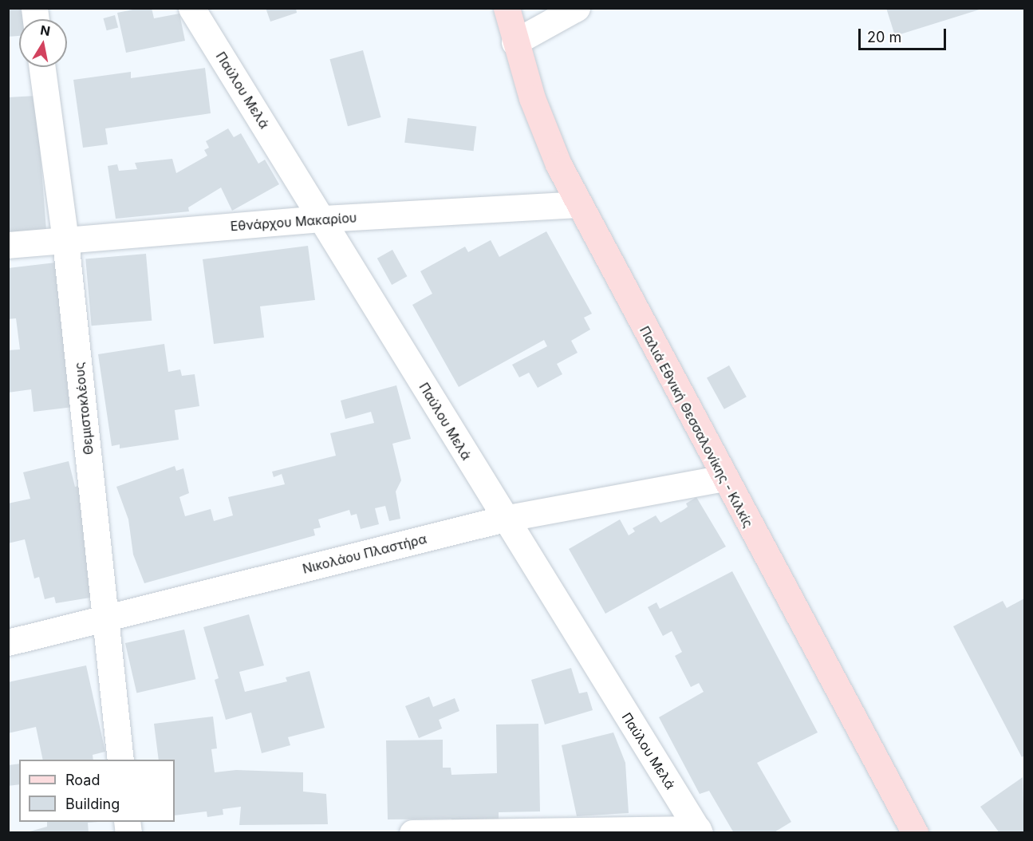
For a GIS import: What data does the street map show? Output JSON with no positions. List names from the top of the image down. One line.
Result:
{"streets":{"main road":["Παλιά Εθνική Θεσσαλονίκης - Κιλκίς"],"street":["Παύλου Μελά","Εθνάρχου Μακαρίου","Θεμιστοκλέους","Νικολάου Πλαστήρα"]},"crossings":[["Παύλου Μελά","Εθνάρχου Μακαρίου"],["Παύλου Μελά","Νικολάου Πλαστήρα"],["Εθνάρχου Μακαρίου","Θεμιστοκλέους"],["Εθνάρχου Μακαρίου","Παλιά Εθνική Θεσσαλονίκης - Κιλκίς"],["Θεμιστοκλέους","Νικολάου Πλαστήρα"],["Παλιά Εθνική Θεσσαλονίκης - Κιλκίς","Νικολάου Πλαστήρα"]],"legend":["Road","Building"],"scale_bar":"20 m","north":"top"}
